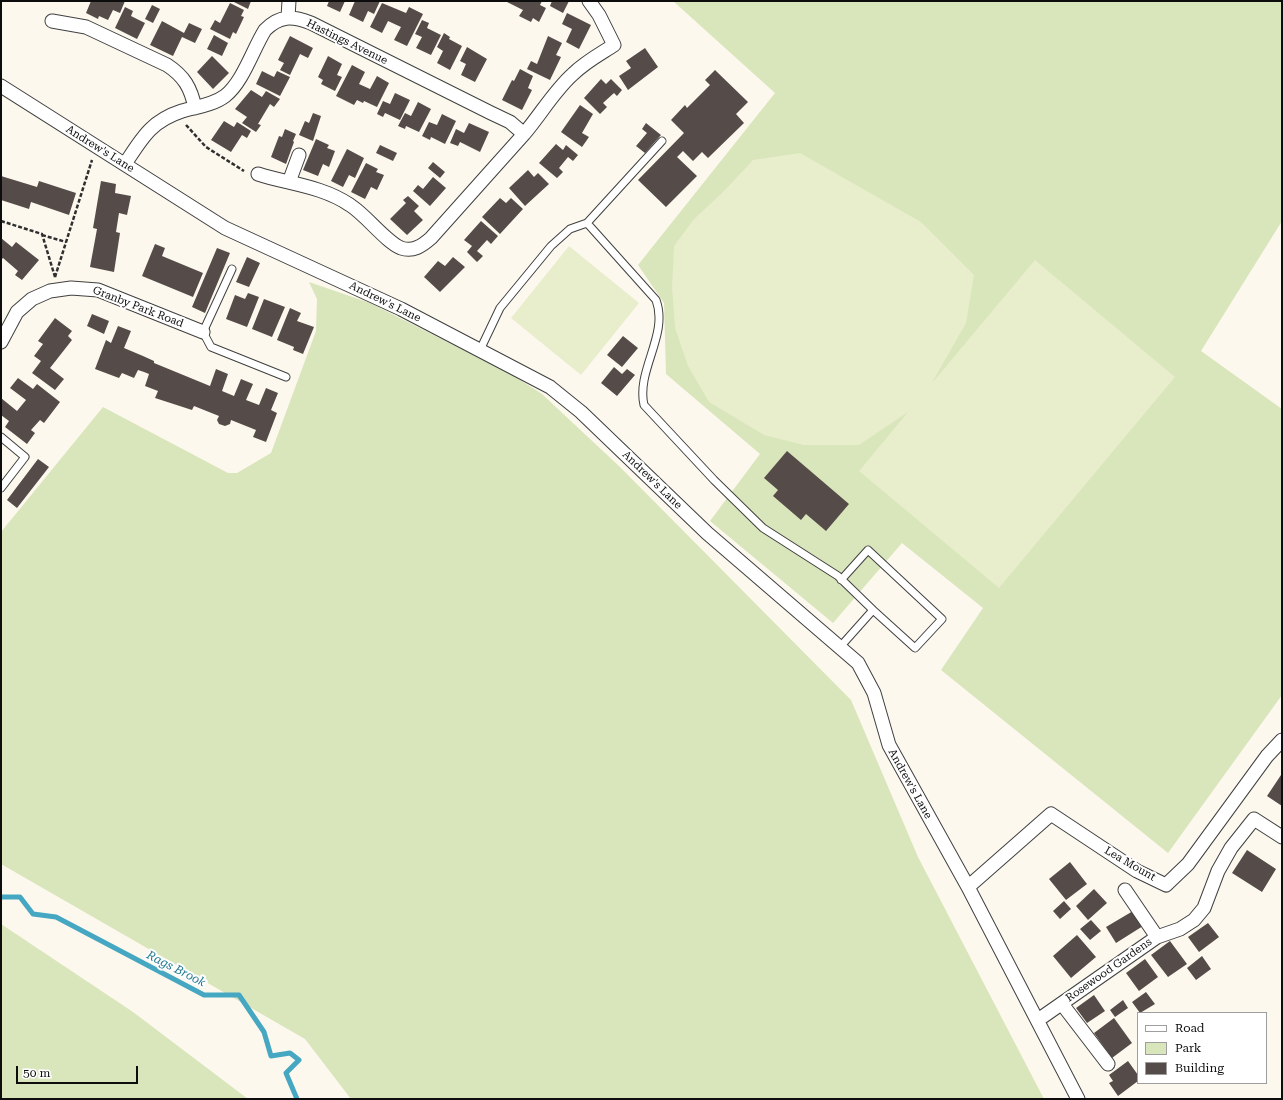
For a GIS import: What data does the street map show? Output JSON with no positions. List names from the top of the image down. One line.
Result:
{"streets":{"street":["Hastings Avenue","Andrew's Lane","Granby Park Road","Lea Mount","Rosewood Gardens"]},"crossings":[["Andrew's Lane","Lea Mount"],["Andrew's Lane","Rosewood Gardens"]],"water":["Rags Brook"],"legend":["Road","Park","Building"],"scale_bar":"50 m"}
